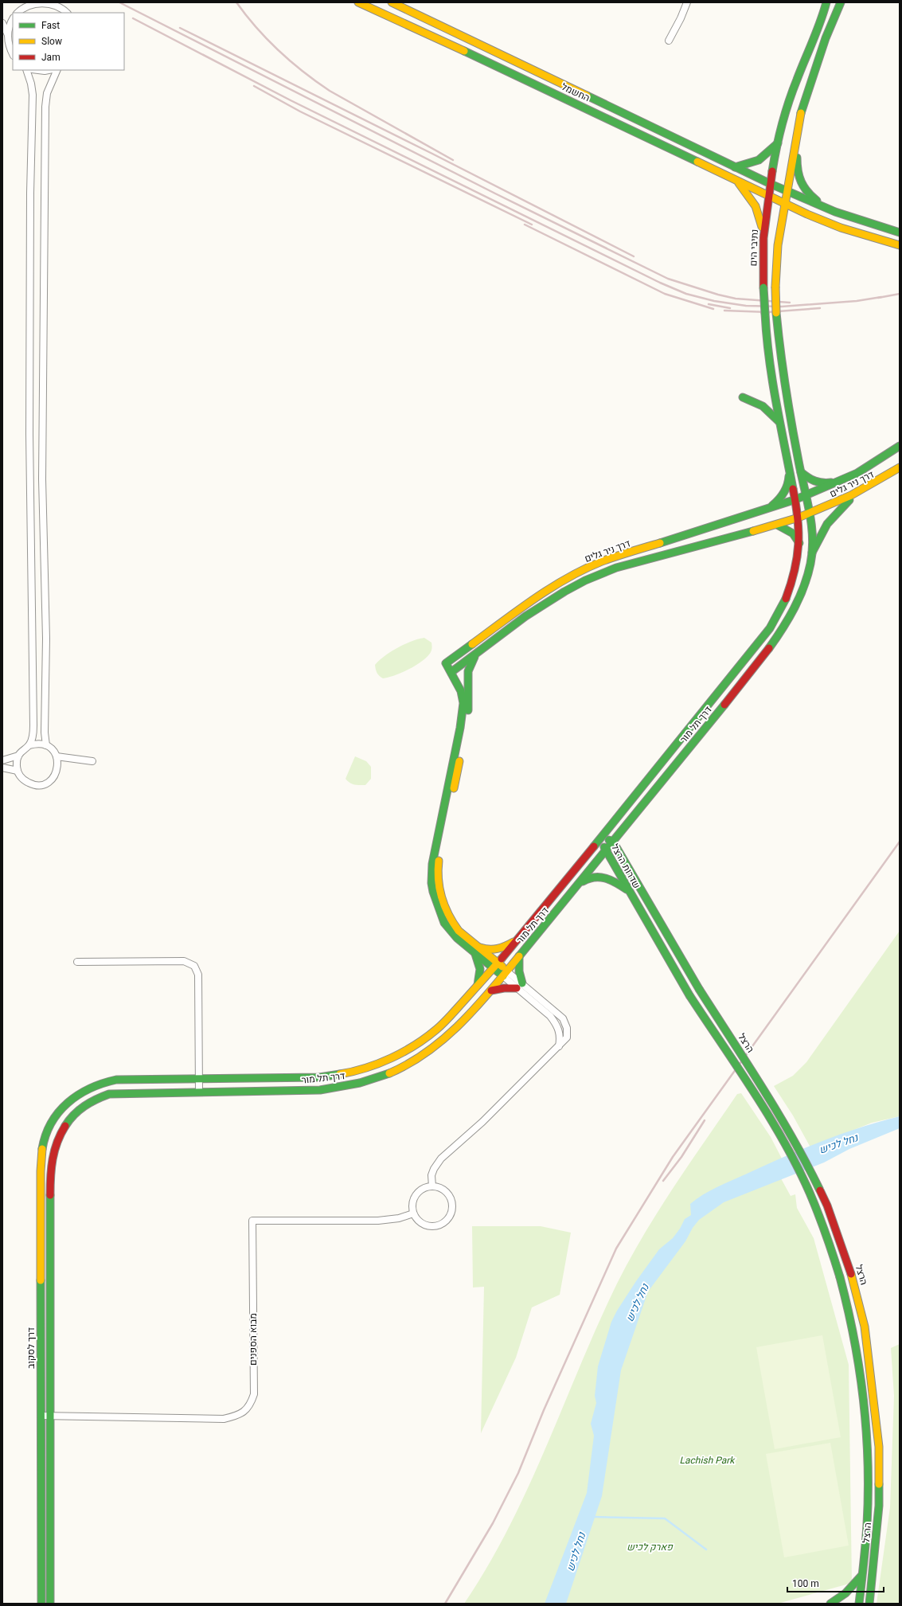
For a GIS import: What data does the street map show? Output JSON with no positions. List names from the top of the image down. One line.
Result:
{"streets":{"main road":["החשמל","נתיבי הים","דרך ניר גלים","דרך תל מור","שדרות הרצל","הרצל","דרך לסקוב"],"street":["מבוא הספנים"]},"crossings":[["החשמל","נתיבי הים"],["נתיבי הים","דרך ניר גלים"],["נתיבי הים","דרך תל מור"],["דרך ניר גלים","דרך תל מור"],["דרך תל מור","שדרות הרצל"],["דרך תל מור","דרך לסקוב"],["שדרות הרצל","הרצל"],["מבוא הספנים","דרך לסקוב"]],"water":["נחל לכיש"],"parks":["Lachish Park","פארק לכיש"],"legend":["Fast","Slow","Jam"],"scale_bar":"100 m"}
